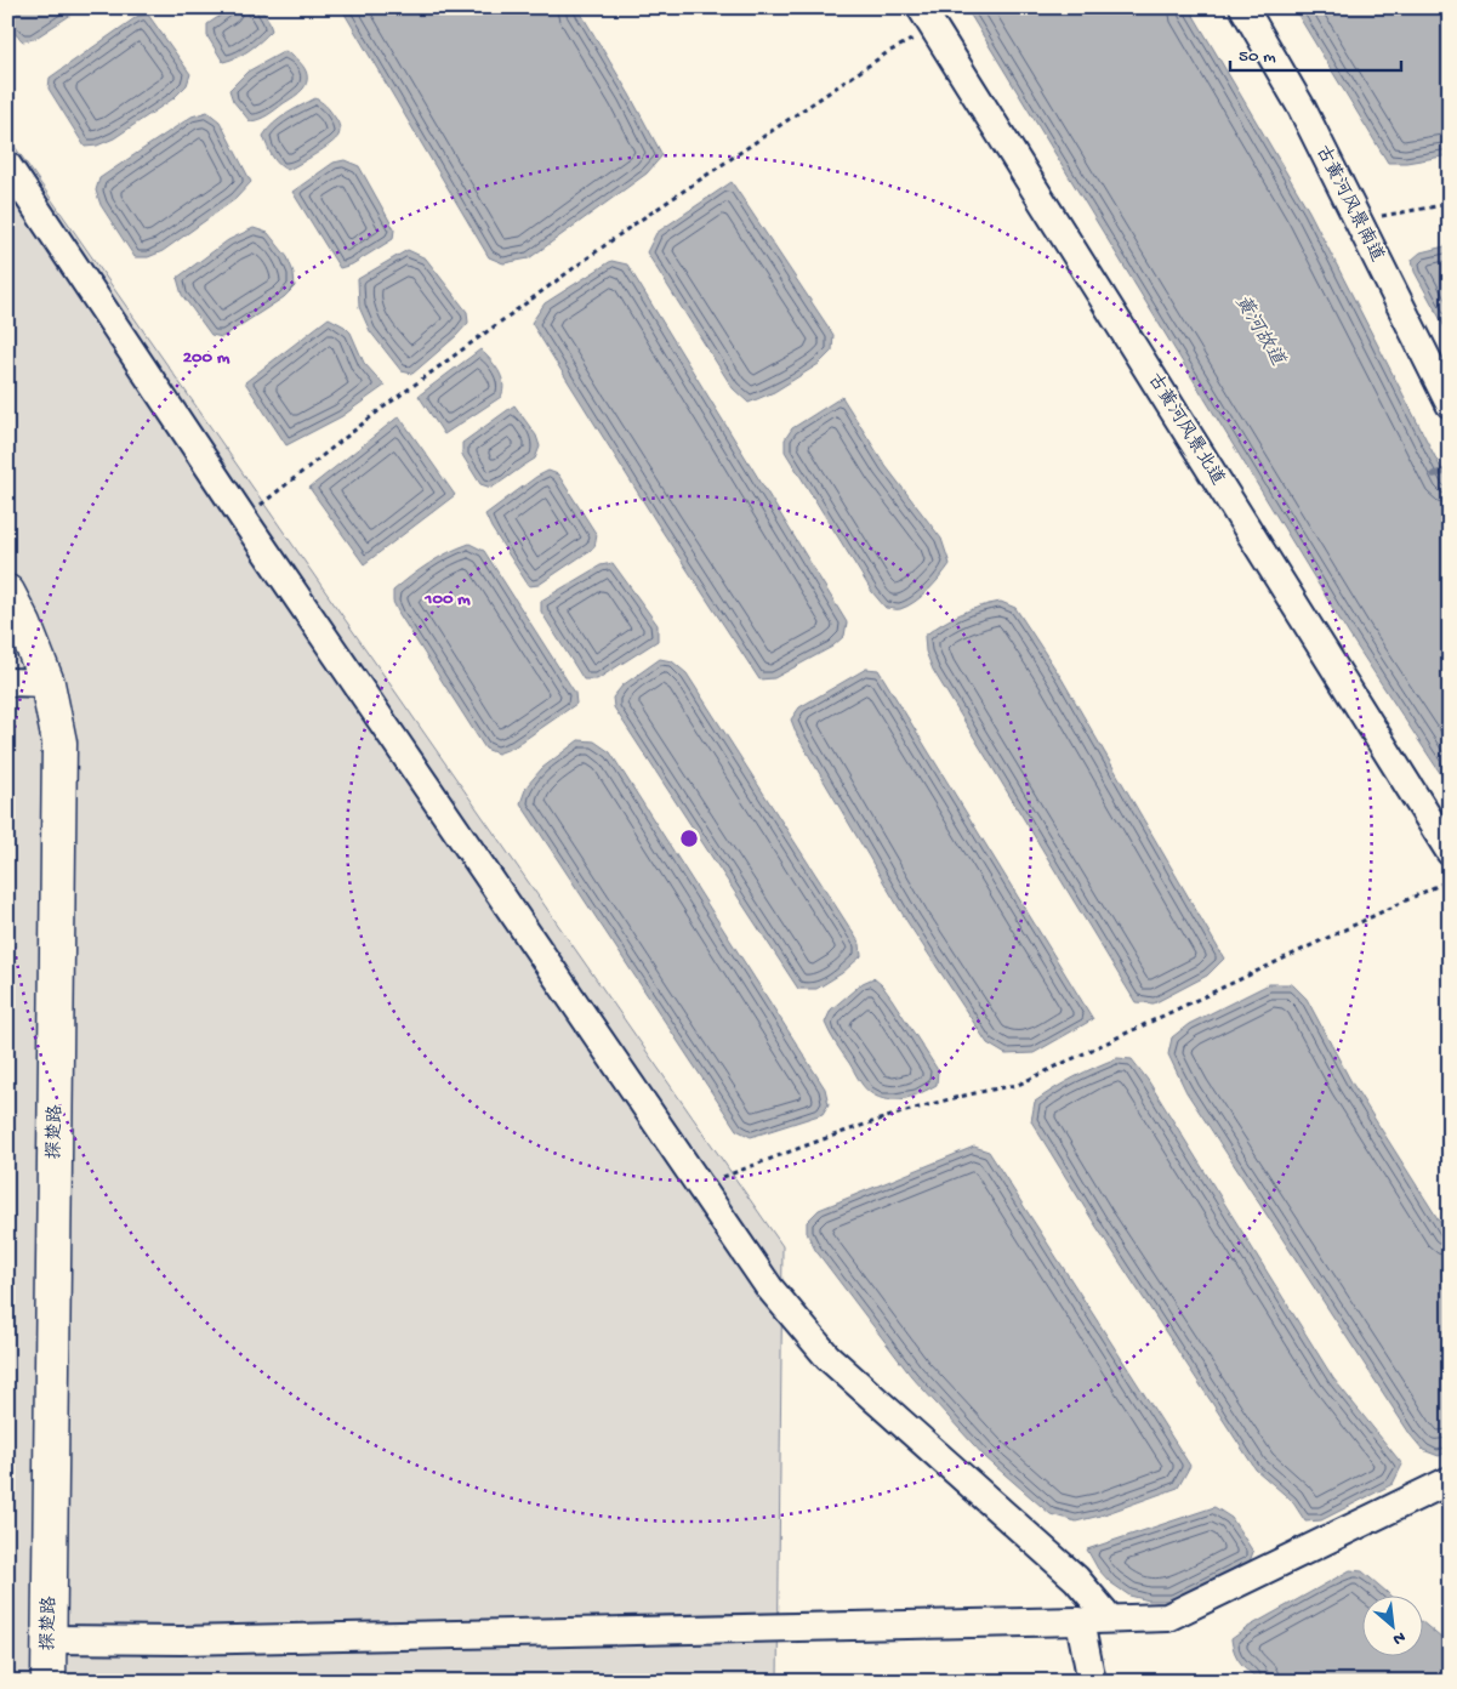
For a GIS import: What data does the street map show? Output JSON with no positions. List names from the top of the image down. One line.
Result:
{"streets":{"main road":["探楚路"],"street":["古黄河风景南道","古黄河风景北道"]},"water":["黄河故道"],"scale_bar":"50 m","north":"bottom right","rings":["200 m","100 m"]}
